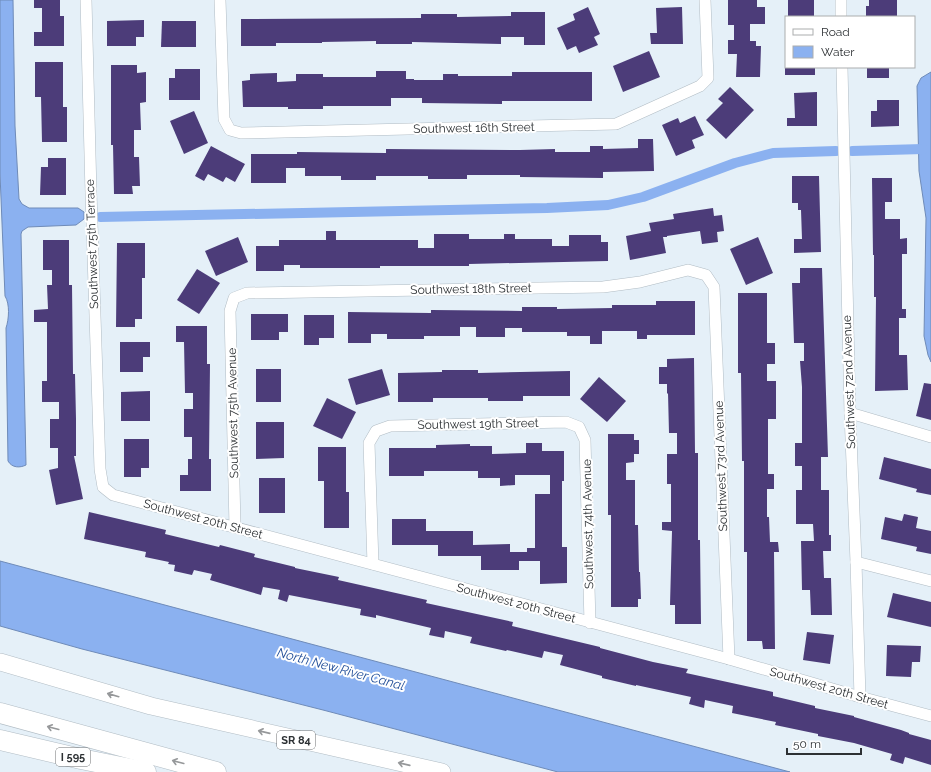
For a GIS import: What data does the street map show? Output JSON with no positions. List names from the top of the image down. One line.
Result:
{"streets":{"highway":["I 595"],"main road":["SR 84"],"street":["Southwest 16th Street","Southwest 75th Terrace","Southwest 18th Street","Southwest 72nd Avenue","Southwest 75th Avenue","Southwest 19th Street","Southwest 73rd Avenue","Southwest 20th Street","Southwest 74th Avenue"]},"crossings":[["Southwest 75th Terrace","Southwest 20th Street"],["Southwest 18th Street","Southwest 75th Avenue"],["Southwest 18th Street","Southwest 73rd Avenue"],["Southwest 72nd Avenue","Southwest 20th Street"],["Southwest 75th Avenue","Southwest 20th Street"],["Southwest 19th Street","Southwest 20th Street"],["Southwest 19th Street","Southwest 74th Avenue"],["Southwest 73rd Avenue","Southwest 20th Street"],["Southwest 20th Street","Southwest 74th Avenue"]],"water":["North New River Canal"],"legend":["Road","Water"],"scale_bar":"50 m"}
